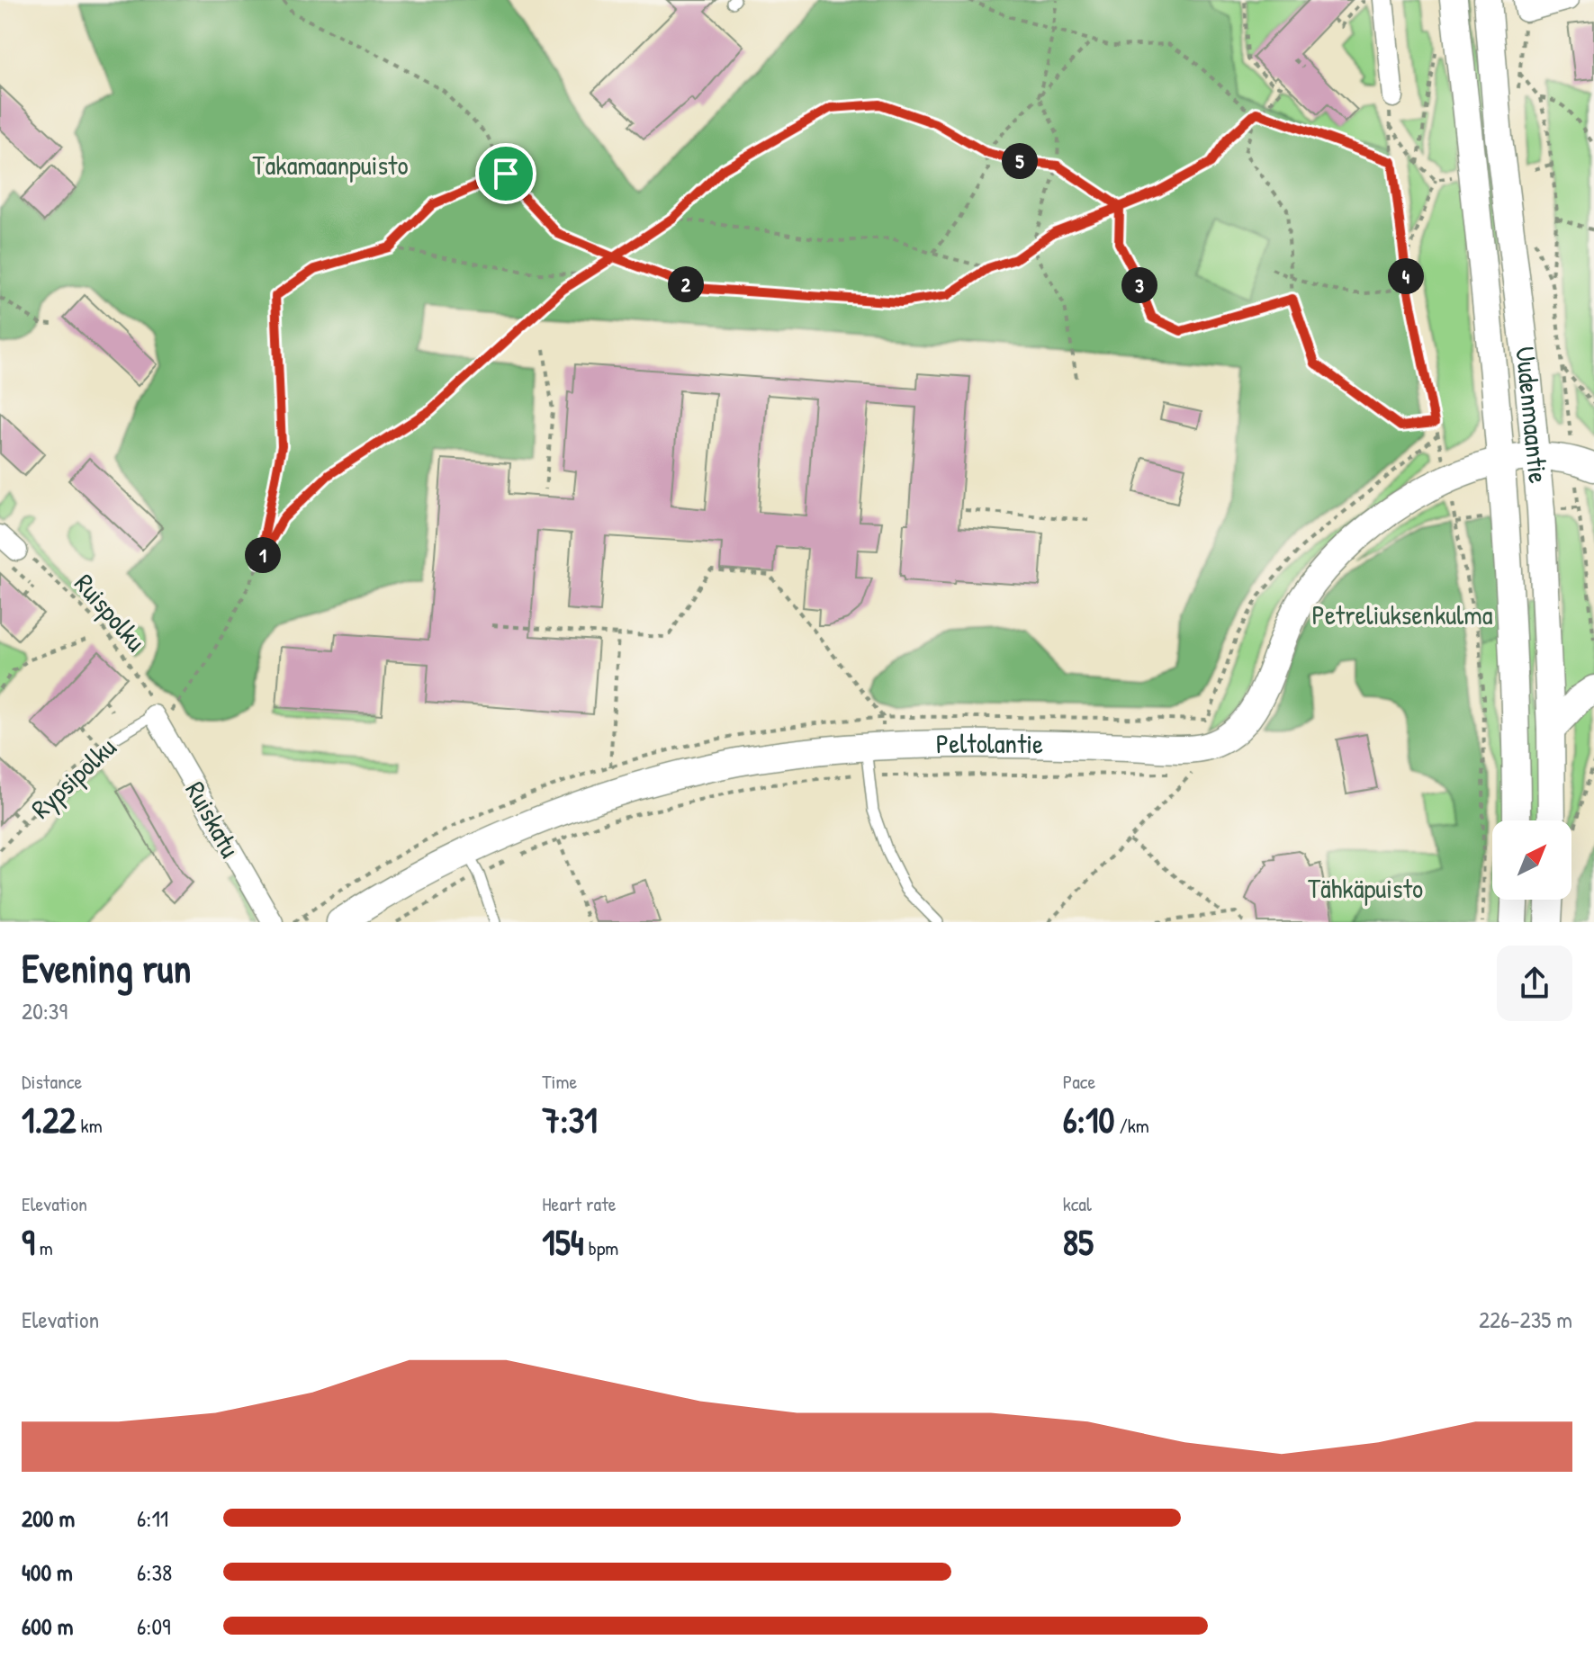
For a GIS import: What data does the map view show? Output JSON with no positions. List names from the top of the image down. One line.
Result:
{"streets":{"main road":["Uudenmaantie","Peltolantie"],"street":["Ruiskatu"],"lane":["Rypsipolku"],"path":["Ruispolku"]},"crossings":[["Uudenmaantie","Peltolantie"],["Ruispolku","Rypsipolku"],["Ruispolku","Ruiskatu"],["Rypsipolku","Ruiskatu"]],"parks":["Takamaanpuisto","Petreliuksenkulma","Tähkäpuisto"],"north":"top right","page":{"pins":["5","4","2","3","1"],"heading":["Evening run","20:39"],"stats":[["Distance","1.22 km"],["Time","7:31"],["Pace","6:10 /km"],["Elevation","9 m"],["Heart rate","154 bpm"],["kcal","85"]],"chart":["Elevation","226–235 m"],"list":[{"name":"200 m","note":"6:11"},{"name":"400 m","note":"6:38"},{"name":"600 m","note":"6:09"}]}}
